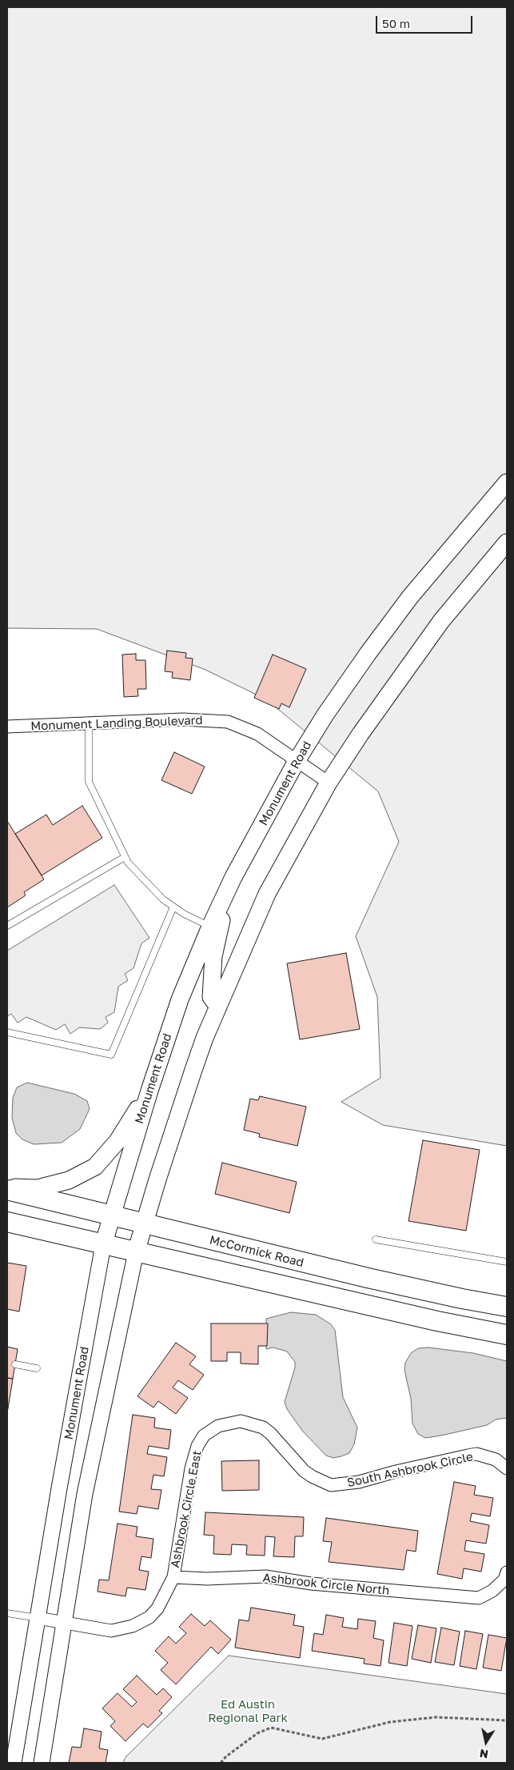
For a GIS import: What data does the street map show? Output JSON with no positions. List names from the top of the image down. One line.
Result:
{"streets":{"main road":["Monument Road","McCormick Road"],"street":["Monument Landing Boulevard","South Ashbrook Circle","Ashbrook Circle East","Ashbrook Circle North"]},"crossings":[["Monument Landing Boulevard","Monument Road"],["Monument Road","McCormick Road"],["Monument Road","Ashbrook Circle East"],["South Ashbrook Circle","Ashbrook Circle East"],["Ashbrook Circle East","Ashbrook Circle North"]],"parks":["Ed Austin Regional Park"],"scale_bar":"50 m","north":"bottom"}
